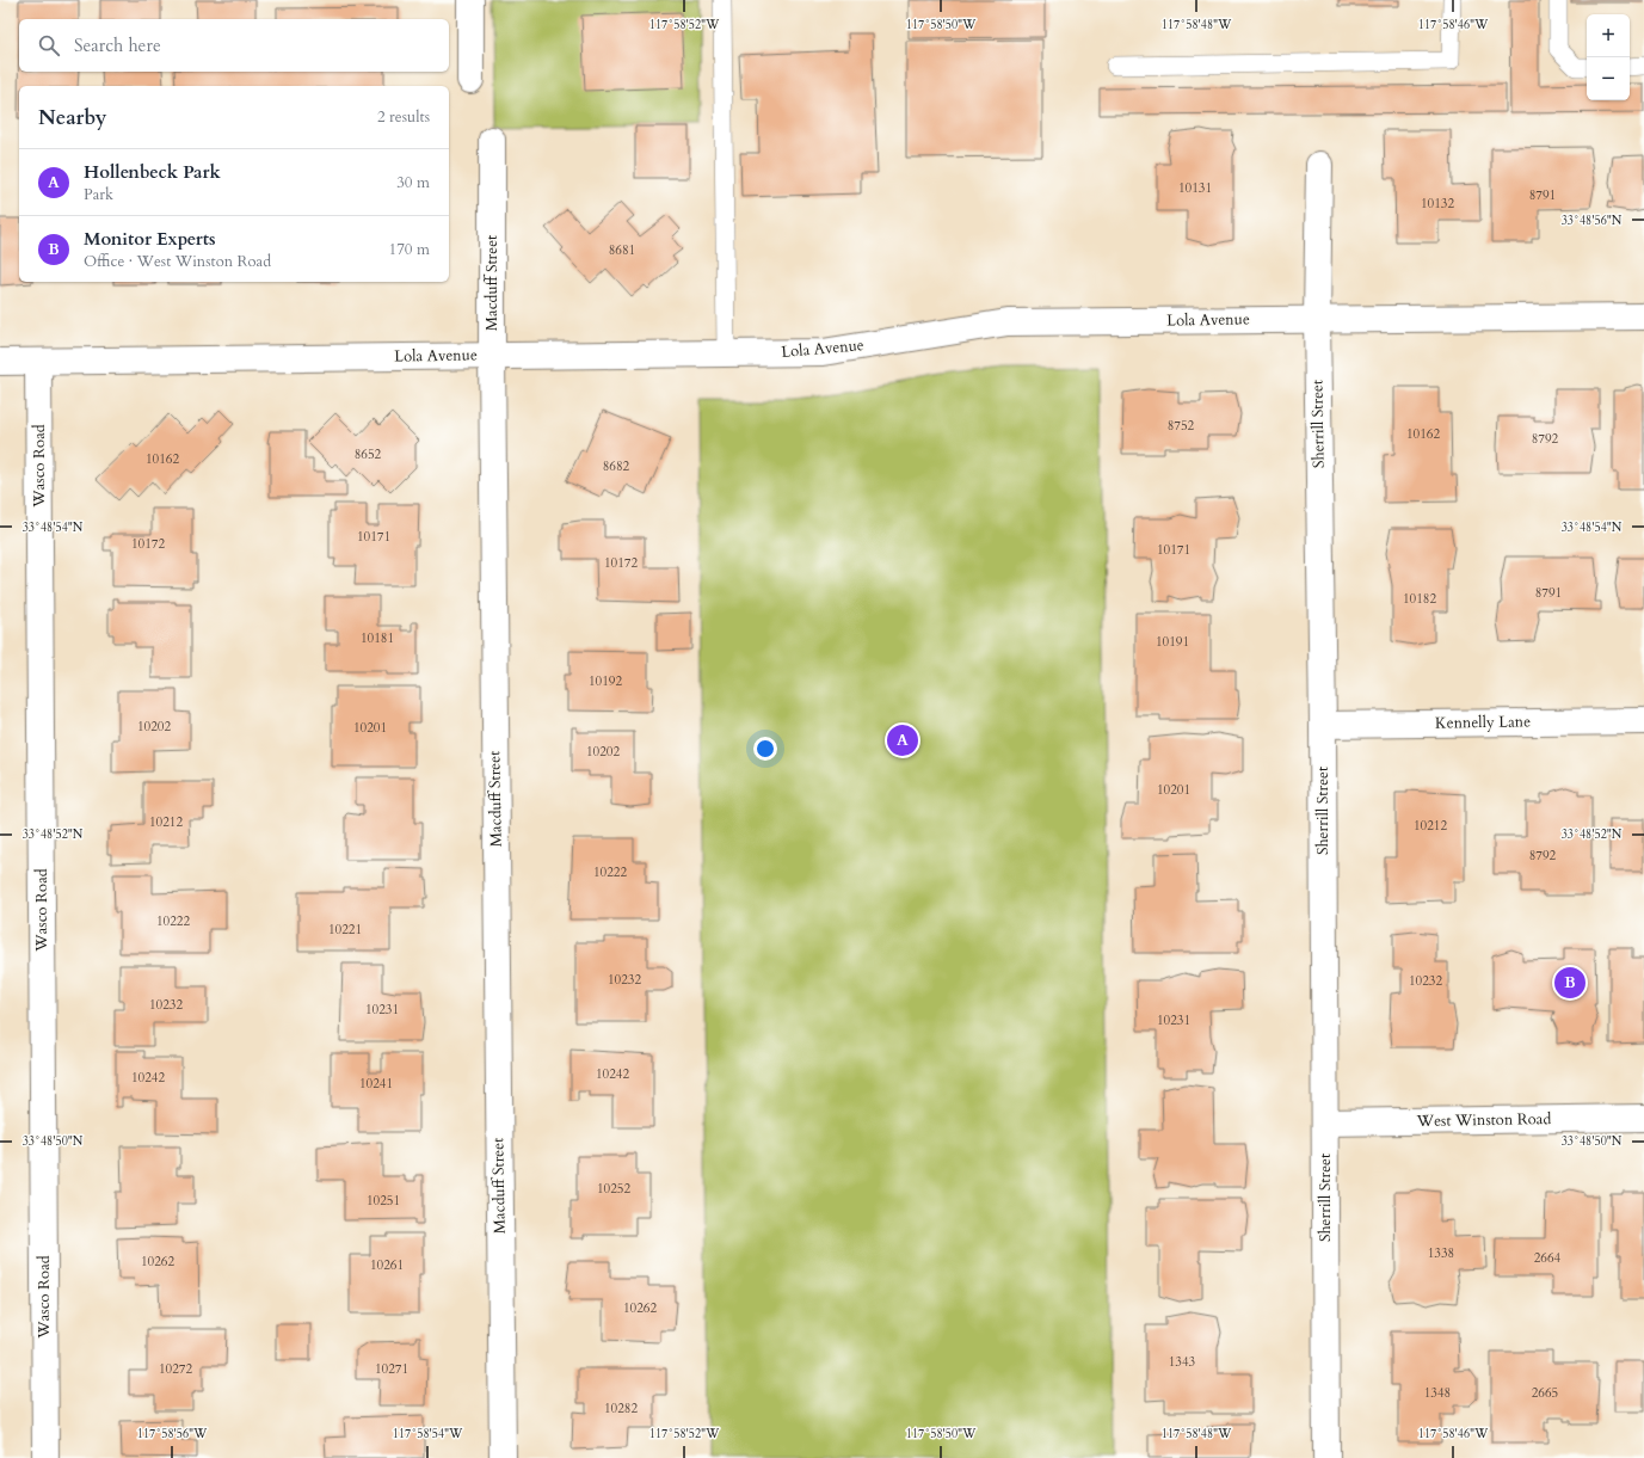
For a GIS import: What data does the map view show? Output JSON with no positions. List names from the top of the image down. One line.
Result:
{"streets":{"street":["Macduff Street","Lola Avenue","Sherrill Street","Wasco Road","Kennelly Lane","West Winston Road"]},"crossings":[["Macduff Street","Lola Avenue"],["Lola Avenue","Sherrill Street"],["Lola Avenue","Wasco Road"],["Sherrill Street","Kennelly Lane"],["Sherrill Street","West Winston Road"]],"house_numbers":["10131","8791","10132","8681","8752","10162","8792","8652","10162","8682","10171","10172","10171","10172","8791","10182","10181","10191","10192","10202","10201","10202","10201","10212","10212","8792","10222","10222","10221","10232","10232","10232","10231","10231","10242","10242","10241","10252","10251","1338","2664","10262","10261","10262","1343","10272","10271","1348","2665","10282"],"page":{"map_buttons":["+","−"],"search":"Search here","heading":["Nearby","2 results"],"list":[{"mark":"A","name":"Hollenbeck Park","note":"Park","value":"30 m"},{"mark":"B","name":"Monitor Experts","note":"Office · West Winston Road","value":"170 m"}],"pins":["A","B"]},"coordinates":["117°58'52\"W","117°58'50\"W","117°58'48\"W","117°58'46\"W","33°48'56\"N","33°48'54\"N","33°48'52\"N","33°48'50\"N","117°58'56\"W","117°58'54\"W"]}
